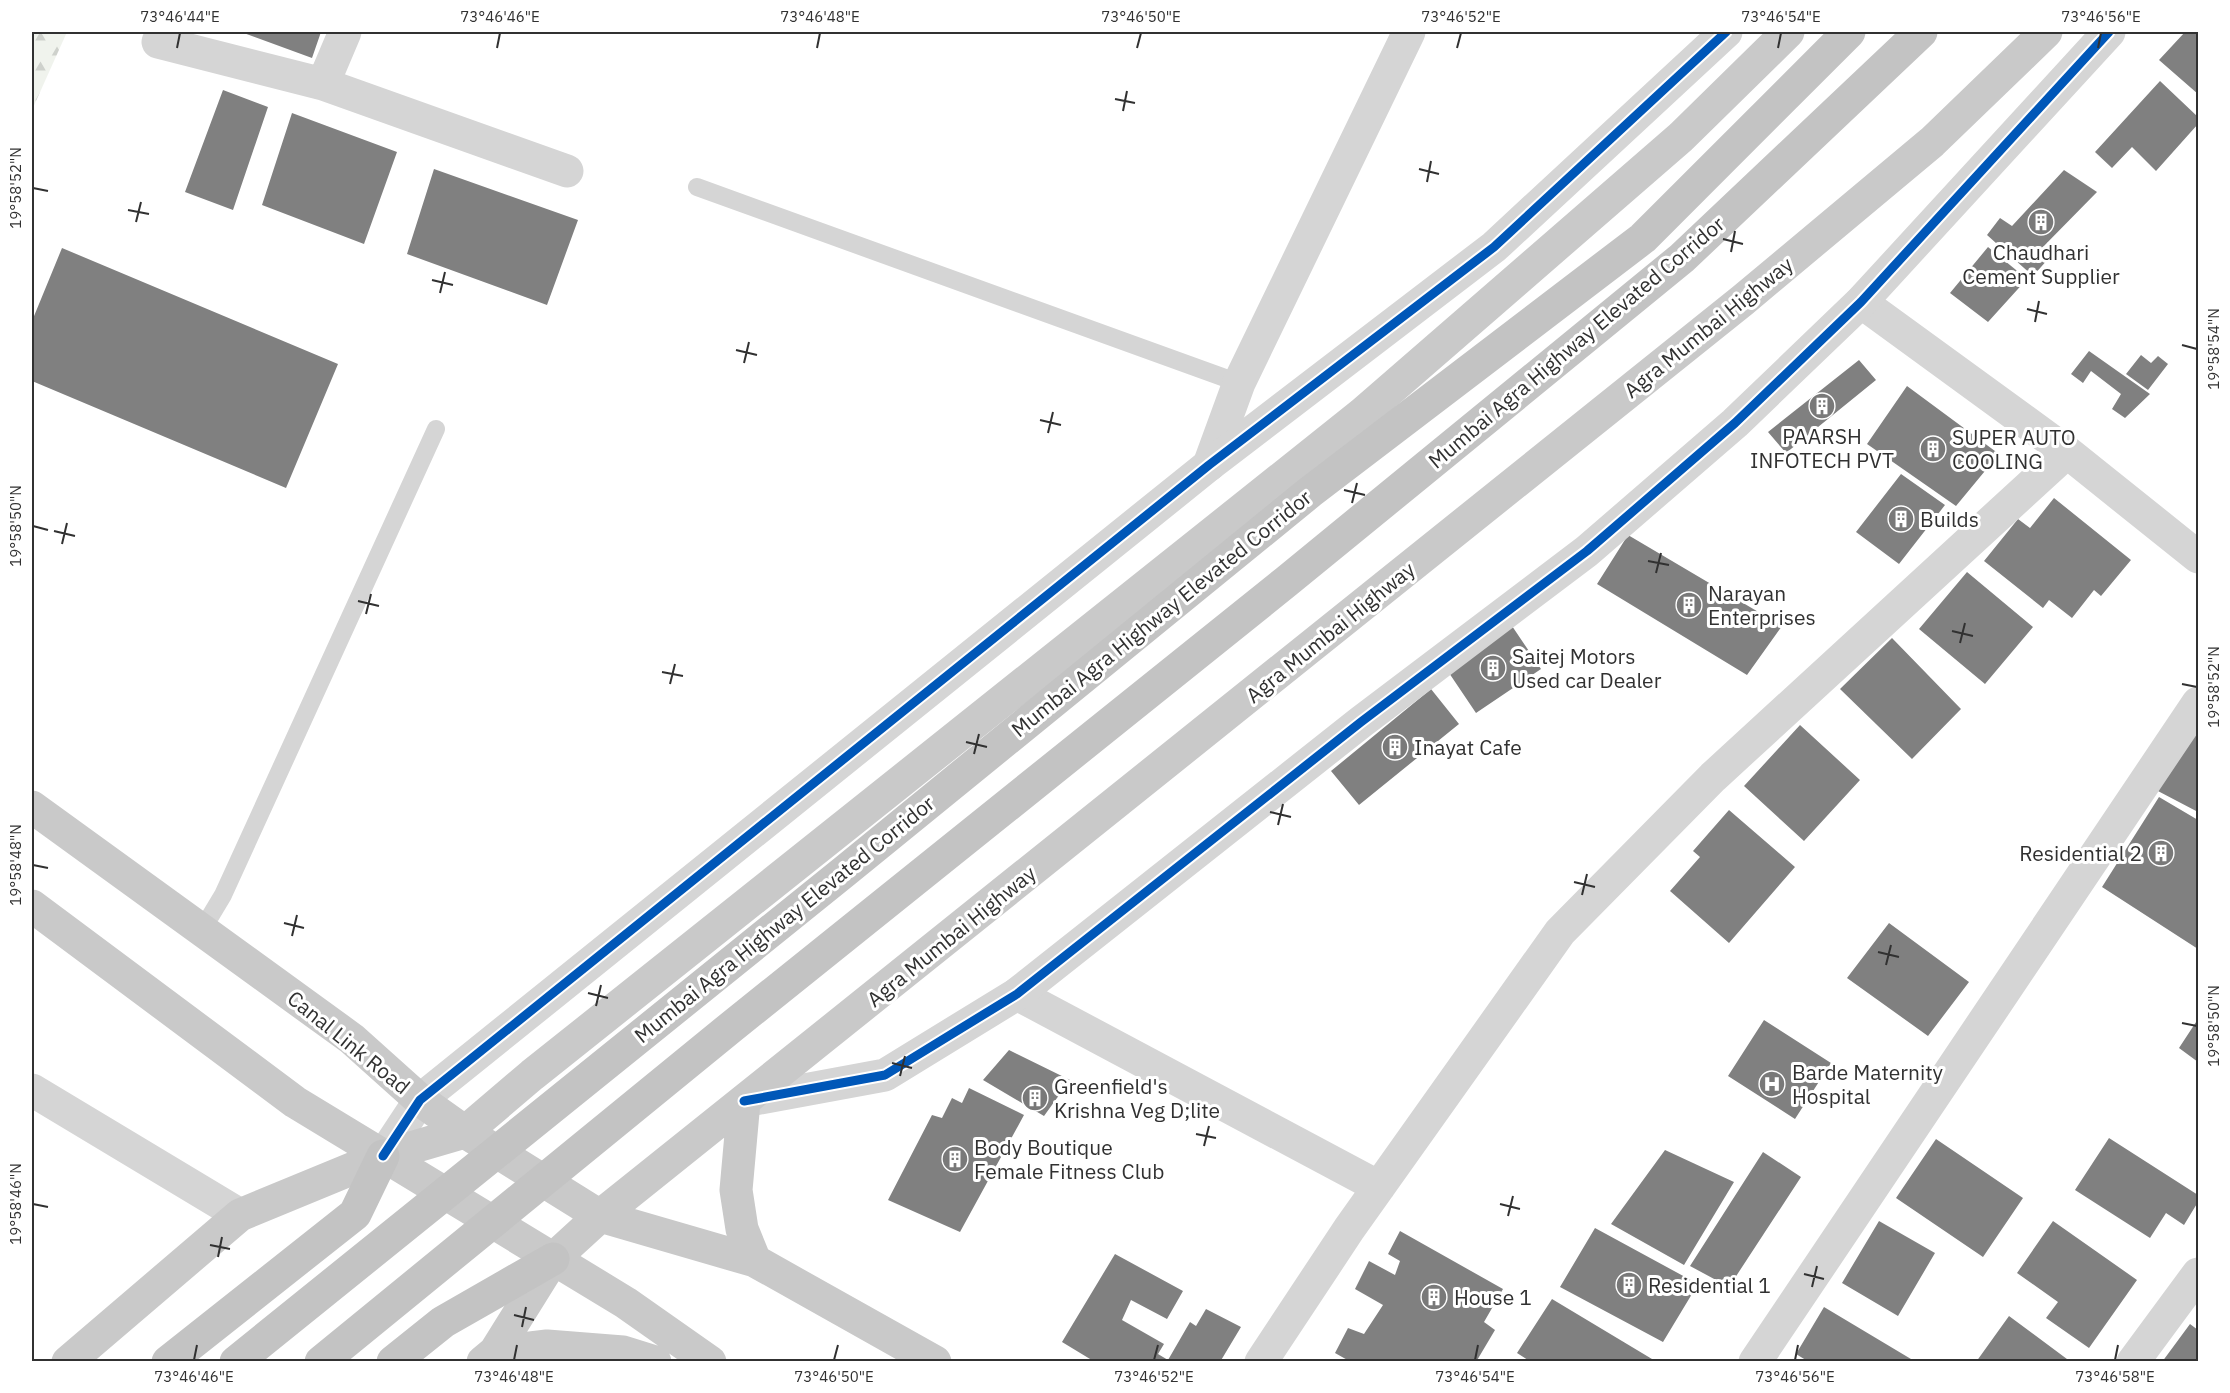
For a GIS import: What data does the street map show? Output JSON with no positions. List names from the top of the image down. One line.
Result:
{"streets":{"highway":["Mumbai Agra Highway Elevated Corridor"],"main road":["Agra Mumbai Highway","Canal Link Road"]},"crossings":[["Agra Mumbai Highway","Canal Link Road"]],"places":{"building":["Chaudhari Cement Supplier","PAARSH INFOTECH PVT","SUPER AUTO COOLING","Builds","Narayan Enterprises","Saitej Motors Used car Dealer","Inayat Cafe","Residential 2","Greenfield's Krishna Veg D;lite","Body Boutique Female Fitness Club","Residential 1","House 1"],"hospital":["Barde Maternity Hospital"]},"coordinates":["73°46'44\"E","73°46'46\"E","73°46'48\"E","73°46'50\"E","73°46'52\"E","73°46'54\"E","73°46'56\"E","19°58'52\"N","19°58'54\"N","19°58'50\"N","19°58'48\"N","19°58'46\"N","73°46'58\"E"]}
